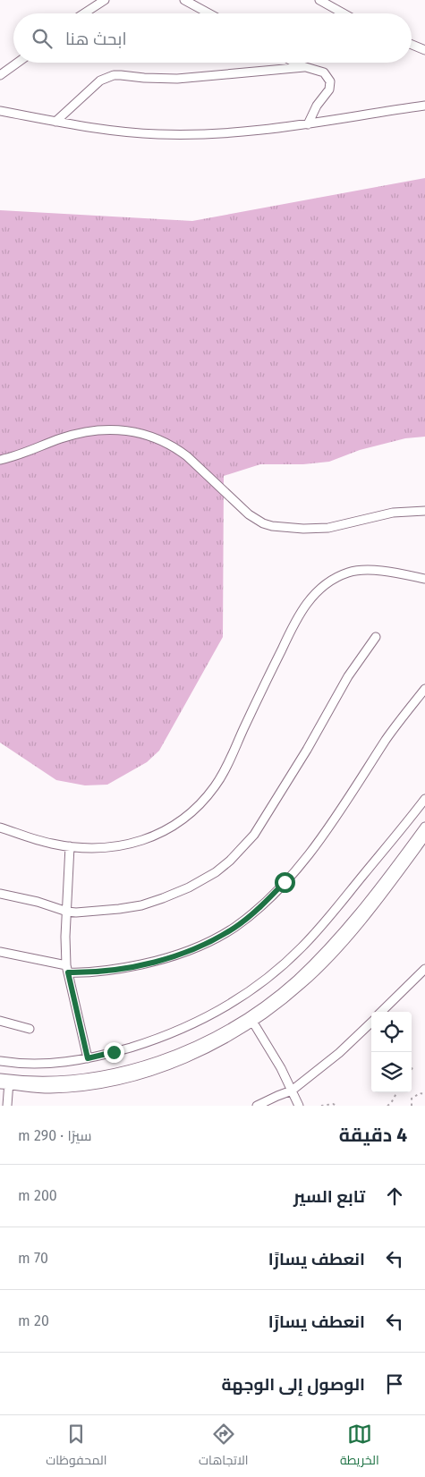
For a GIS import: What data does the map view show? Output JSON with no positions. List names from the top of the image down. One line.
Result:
{"page":{"search":"ابحث هنا","heading":["4 دقيقة","سيرًا · 290 m"],"list":[["تابع السير","200 m"],["انعطف يسارًا","70 m"],["انعطف يسارًا","20 m"],"الوصول إلى الوجهة"],"nav":["الخريطة","الاتجاهات","المحفوظات"]}}
